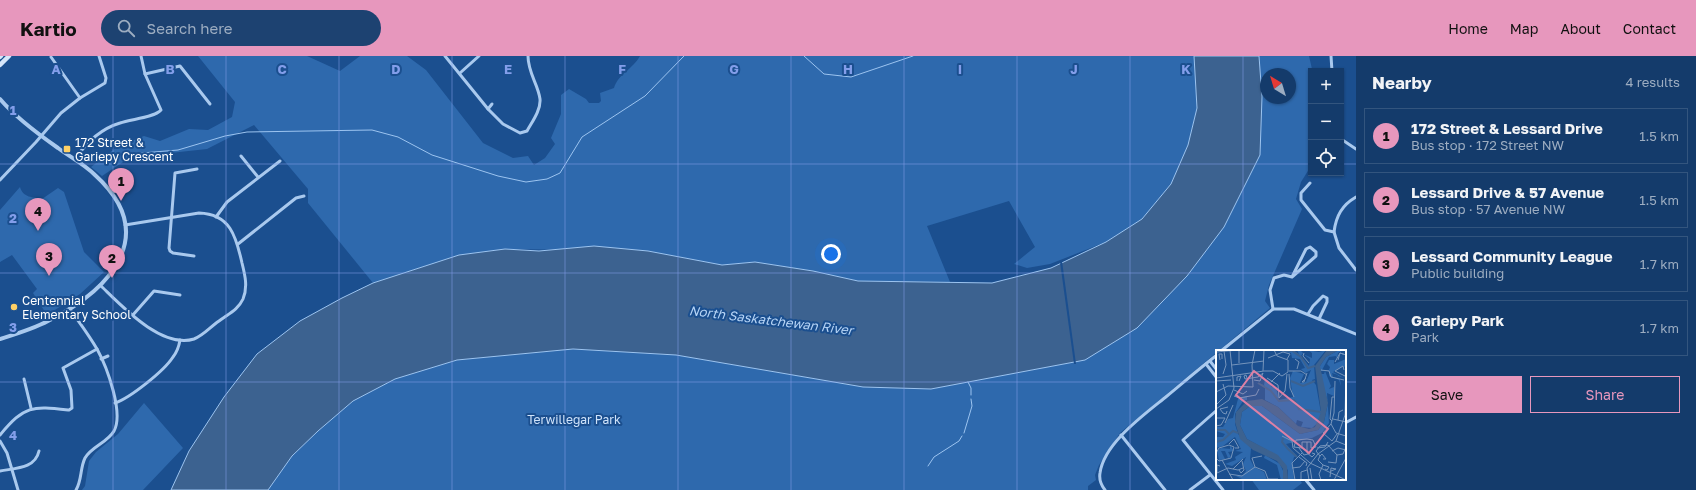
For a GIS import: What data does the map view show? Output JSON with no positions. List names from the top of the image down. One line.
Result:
{"water":["North Saskatchewan River"],"parks":["Terwillegar Park"],"places":{"transit":["172 Street & Gariepy Crescent"],"other":["Centennial Elementary School"]},"north":"top left","page":{"header":"Kartio","search":"Search here","nav":["Home","Map","About","Contact"],"heading":["Nearby","4 results"],"map_buttons":["+","−"],"list":[{"mark":"1","name":"172 Street & Lessard Drive","note":"Bus stop · 172 Street NW","value":"1.5 km"},{"mark":"2","name":"Lessard Drive & 57 Avenue","note":"Bus stop · 57 Avenue NW","value":"1.5 km"},{"mark":"3","name":"Lessard Community League","note":"Public building","value":"1.7 km"},{"mark":"4","name":"Gariepy Park","note":"Park","value":"1.7 km"}],"pins":["1","4","3","2"],"buttons":["Save","Share"]},"grid":{"columns":["A","B","C","D","E","F","G","H","I","J","K"],"rows":["1","2","3","4"]}}
